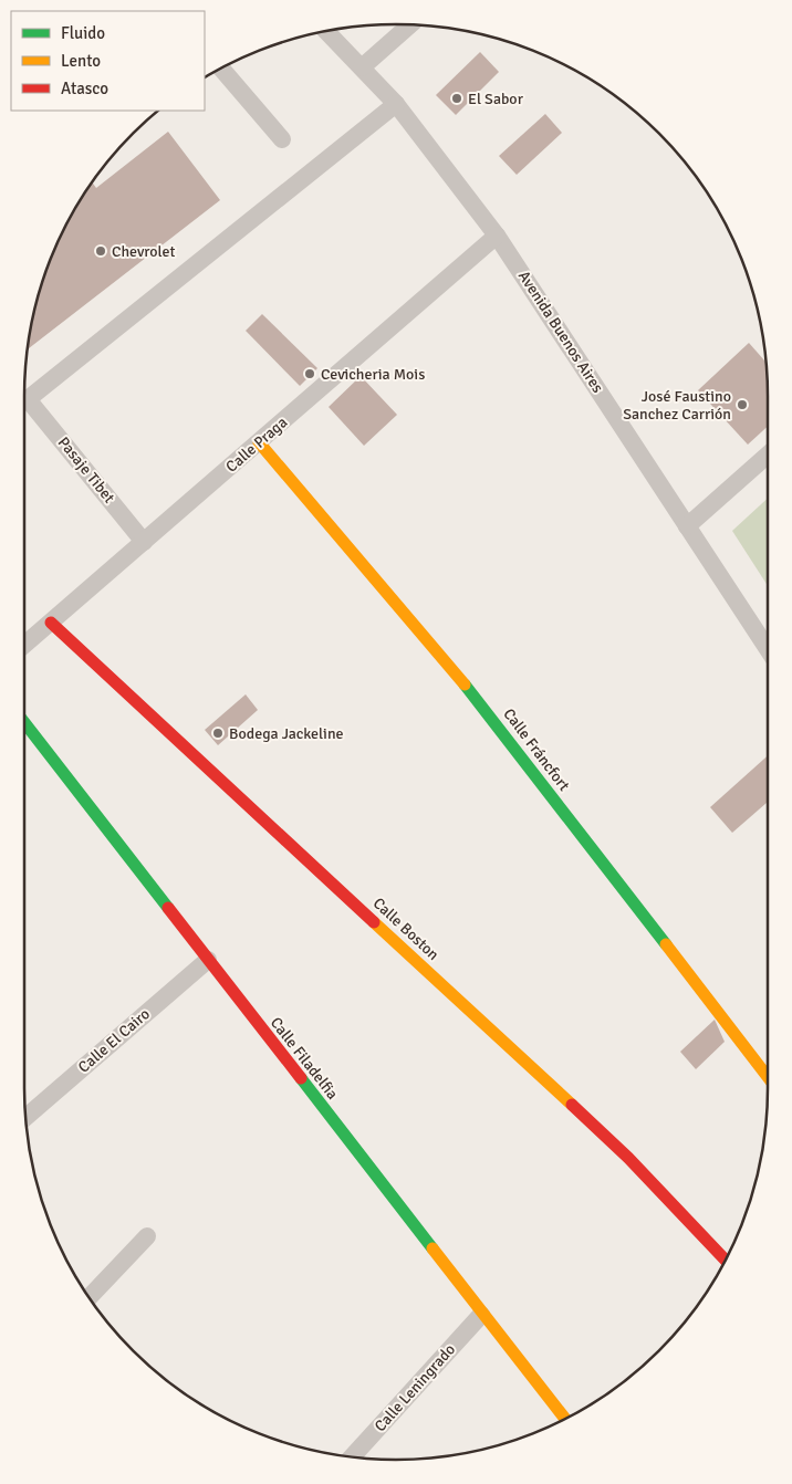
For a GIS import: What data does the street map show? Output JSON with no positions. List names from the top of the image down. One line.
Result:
{"streets":{"street":["Avenida Buenos Aires","Calle Praga","Pasaje Tibet","Calle Fráncfort","Calle Boston","Calle El Cairo","Calle Filadelfia","Calle Leningrado"]},"crossings":[["Avenida Buenos Aires","Calle Praga"],["Avenida Buenos Aires","Pasaje Tibet"],["Calle Praga","Pasaje Tibet"],["Calle Praga","Calle Fráncfort"],["Calle Praga","Calle Boston"],["Calle El Cairo","Calle Filadelfia"],["Calle Filadelfia","Calle Leningrado"]],"places":["El Sabor","Chevrolet","Cevicheria Mois","José Faustino Sanchez Carrión","Bodega Jackeline"],"legend":["Fluido","Lento","Atasco"]}
